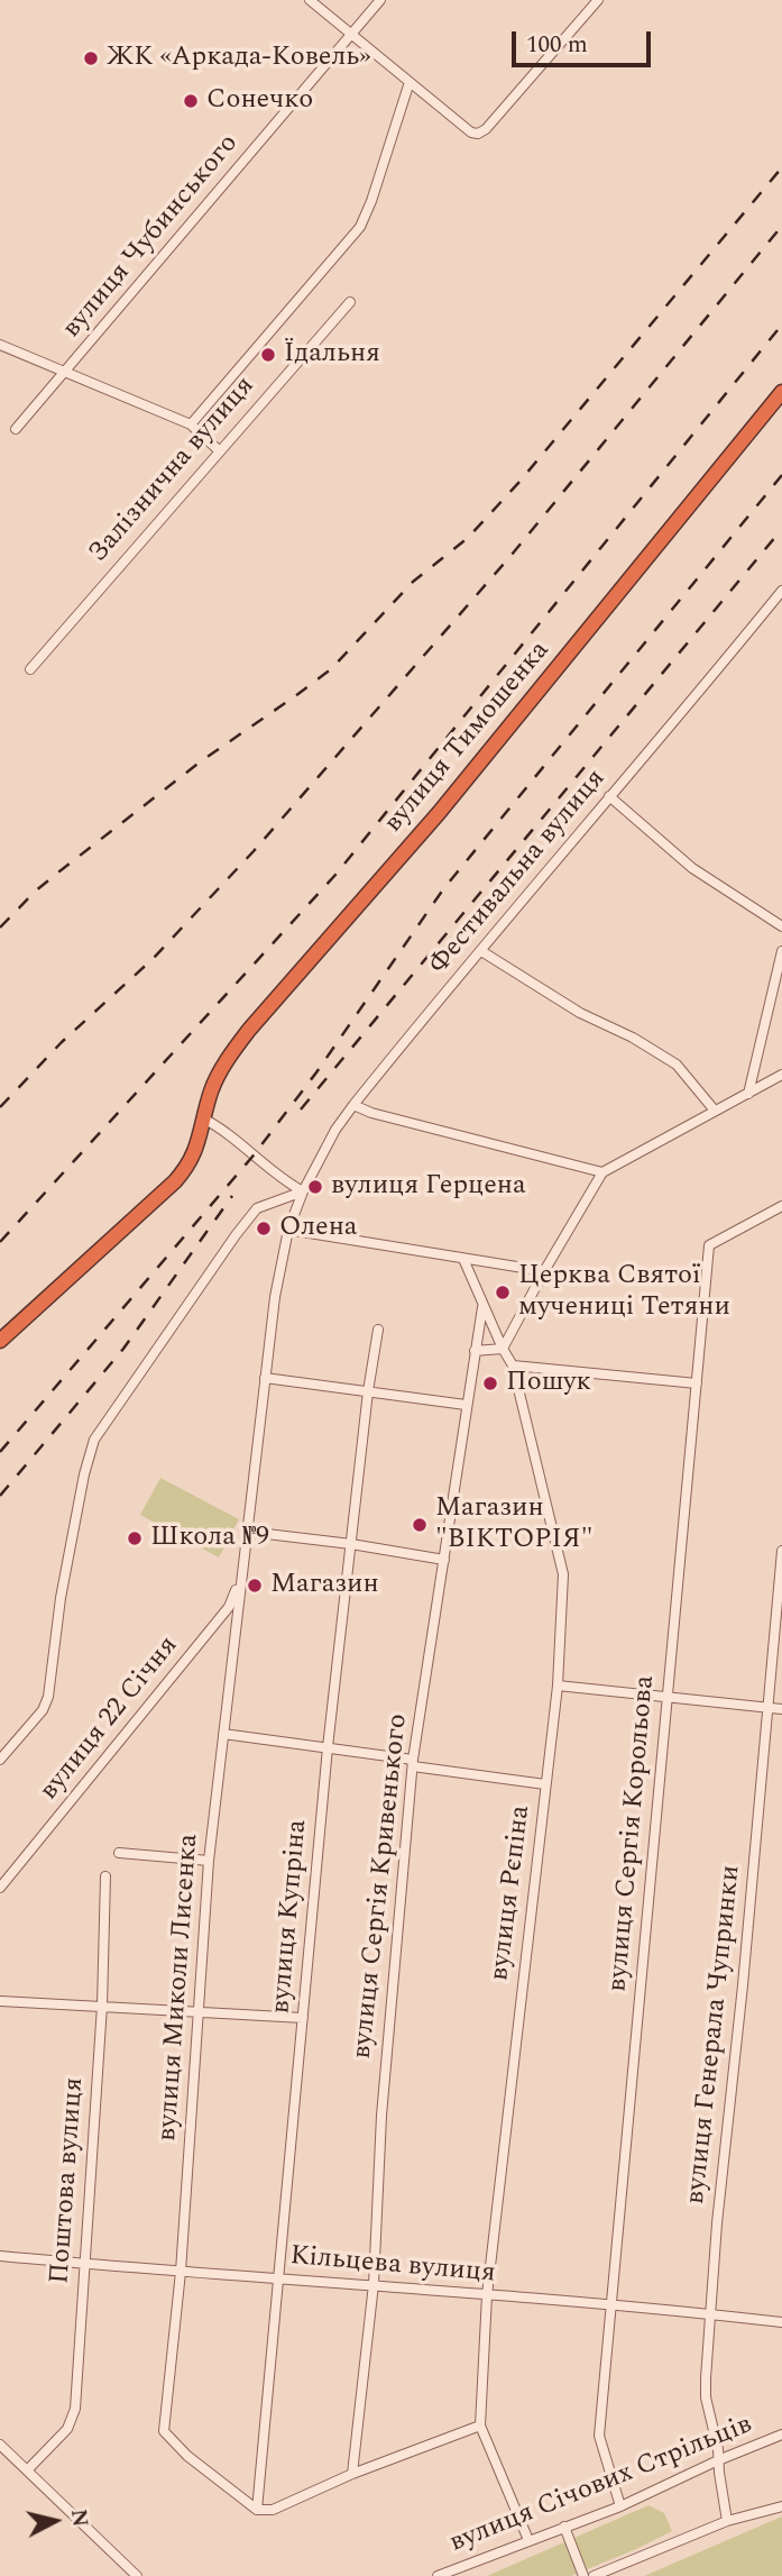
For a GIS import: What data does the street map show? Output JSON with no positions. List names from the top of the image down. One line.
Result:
{"streets":{"highway":["вулиця Тимошенка"],"street":["вулиця Чубинського","Залізнична вулиця","Фестивальна вулиця","вулиця 22 Січня","вулиця Сергія Корольова","вулиця Сергія Кривенького","вулиця Рєпіна","вулиця Купріна","вулиця Миколи Лисенка","вулиця Генерала Чупринки","Поштова вулиця","Кільцева вулиця","вулиця Січових Стрільців"]},"crossings":[["Фестивальна вулиця","вулиця Миколи Лисенка"],["вулиця 22 Січня","вулиця Миколи Лисенка"],["вулиця Сергія Корольова","Кільцева вулиця"],["вулиця Сергія Корольова","вулиця Січових Стрільців"],["вулиця Сергія Кривенького","вулиця Рєпіна"],["вулиця Сергія Кривенького","Кільцева вулиця"],["вулиця Рєпіна","Кільцева вулиця"],["вулиця Рєпіна","вулиця Січових Стрільців"],["вулиця Купріна","вулиця Миколи Лисенка"],["вулиця Купріна","Кільцева вулиця"],["вулиця Миколи Лисенка","Кільцева вулиця"],["вулиця Генерала Чупринки","Кільцева вулиця"],["вулиця Генерала Чупринки","вулиця Січових Стрільців"],["Поштова вулиця","Кільцева вулиця"]],"places":["ЖК «Аркада-Ковель»","Сонечко","Їдальня","вулиця Герцена","Олена","Церква Святої мучениці Тетяни","Пошук","Магазин \"ВІКТОРІЯ\"","Школа №9","Магазин"],"scale_bar":"100 m","north":"right"}
